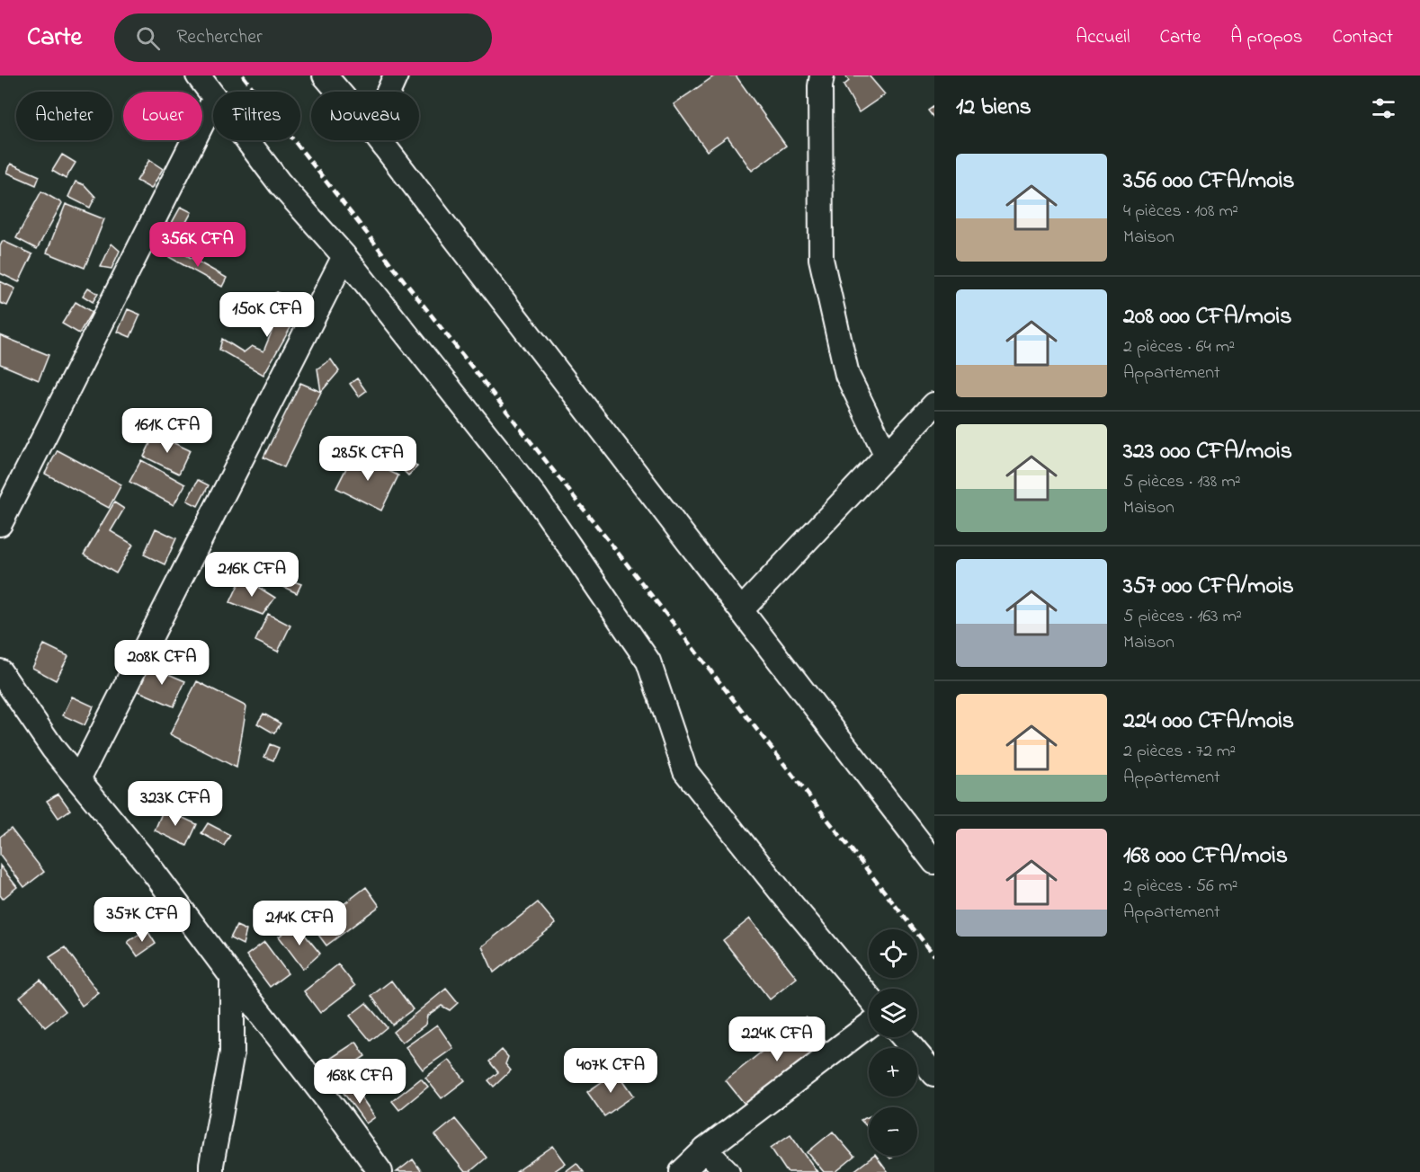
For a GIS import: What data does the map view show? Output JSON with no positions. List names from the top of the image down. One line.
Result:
{"page":{"header":"Carte","search":"Rechercher","nav":["Accueil","Carte","À propos","Contact"],"heading":"12 biens","chip":["Acheter","Louer","Filtres","Nouveau"],"list":[{"name":"356 000 CFA/mois","note":"4 pièces · 108 m² · Maison"},{"name":"208 000 CFA/mois","note":"2 pièces · 64 m² · Appartement"},{"name":"323 000 CFA/mois","note":"5 pièces · 138 m² · Maison"},{"name":"357 000 CFA/mois","note":"5 pièces · 163 m² · Maison"},{"name":"224 000 CFA/mois","note":"2 pièces · 72 m² · Appartement"},{"name":"168 000 CFA/mois","note":"2 pièces · 56 m² · Appartement"}],"price":["356K CFA","150K CFA","161K CFA","285K CFA","216K CFA","208K CFA","323K CFA","357K CFA","214K CFA","224K CFA","407K CFA","168K CFA"],"map_buttons":["+","−"]}}
